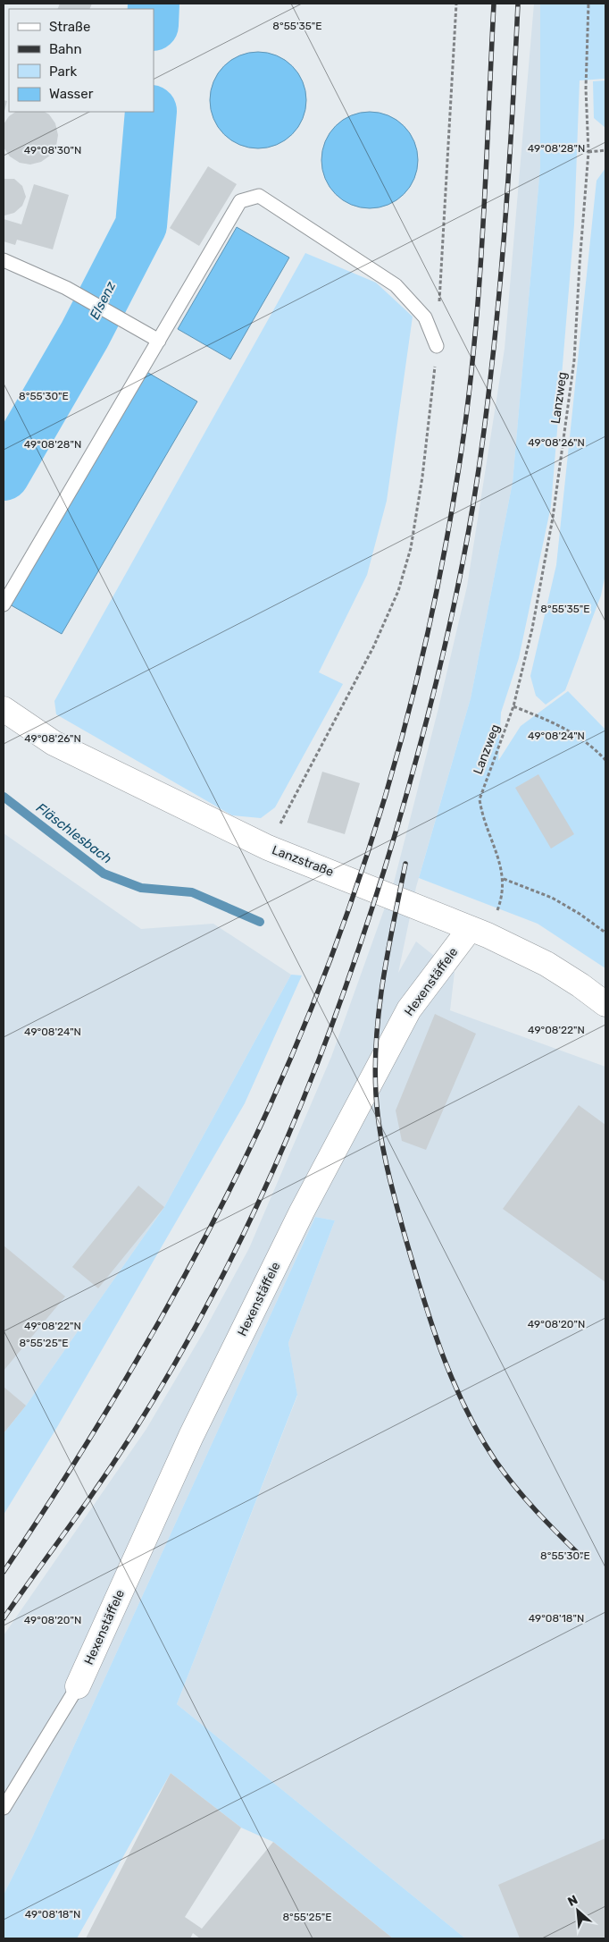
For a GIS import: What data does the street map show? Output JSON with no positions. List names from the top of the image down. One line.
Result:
{"streets":{"street":["Lanzstraße","Hexenstäffele"],"path":["Lanzweg"]},"crossings":[["Lanzstraße","Hexenstäffele"]],"water":["Elsenz","Fläschlesbach"],"legend":["Straße","Bahn","Park","Wasser"],"north":"top left","coordinates":["8°55'35\"E","49°08'28\"N","49°08'30\"N","8°55'30\"E","49°08'26\"N","49°08'24\"N","49°08'22\"N","49°08'20\"N","8°55'25\"E","49°08'18\"N"]}
